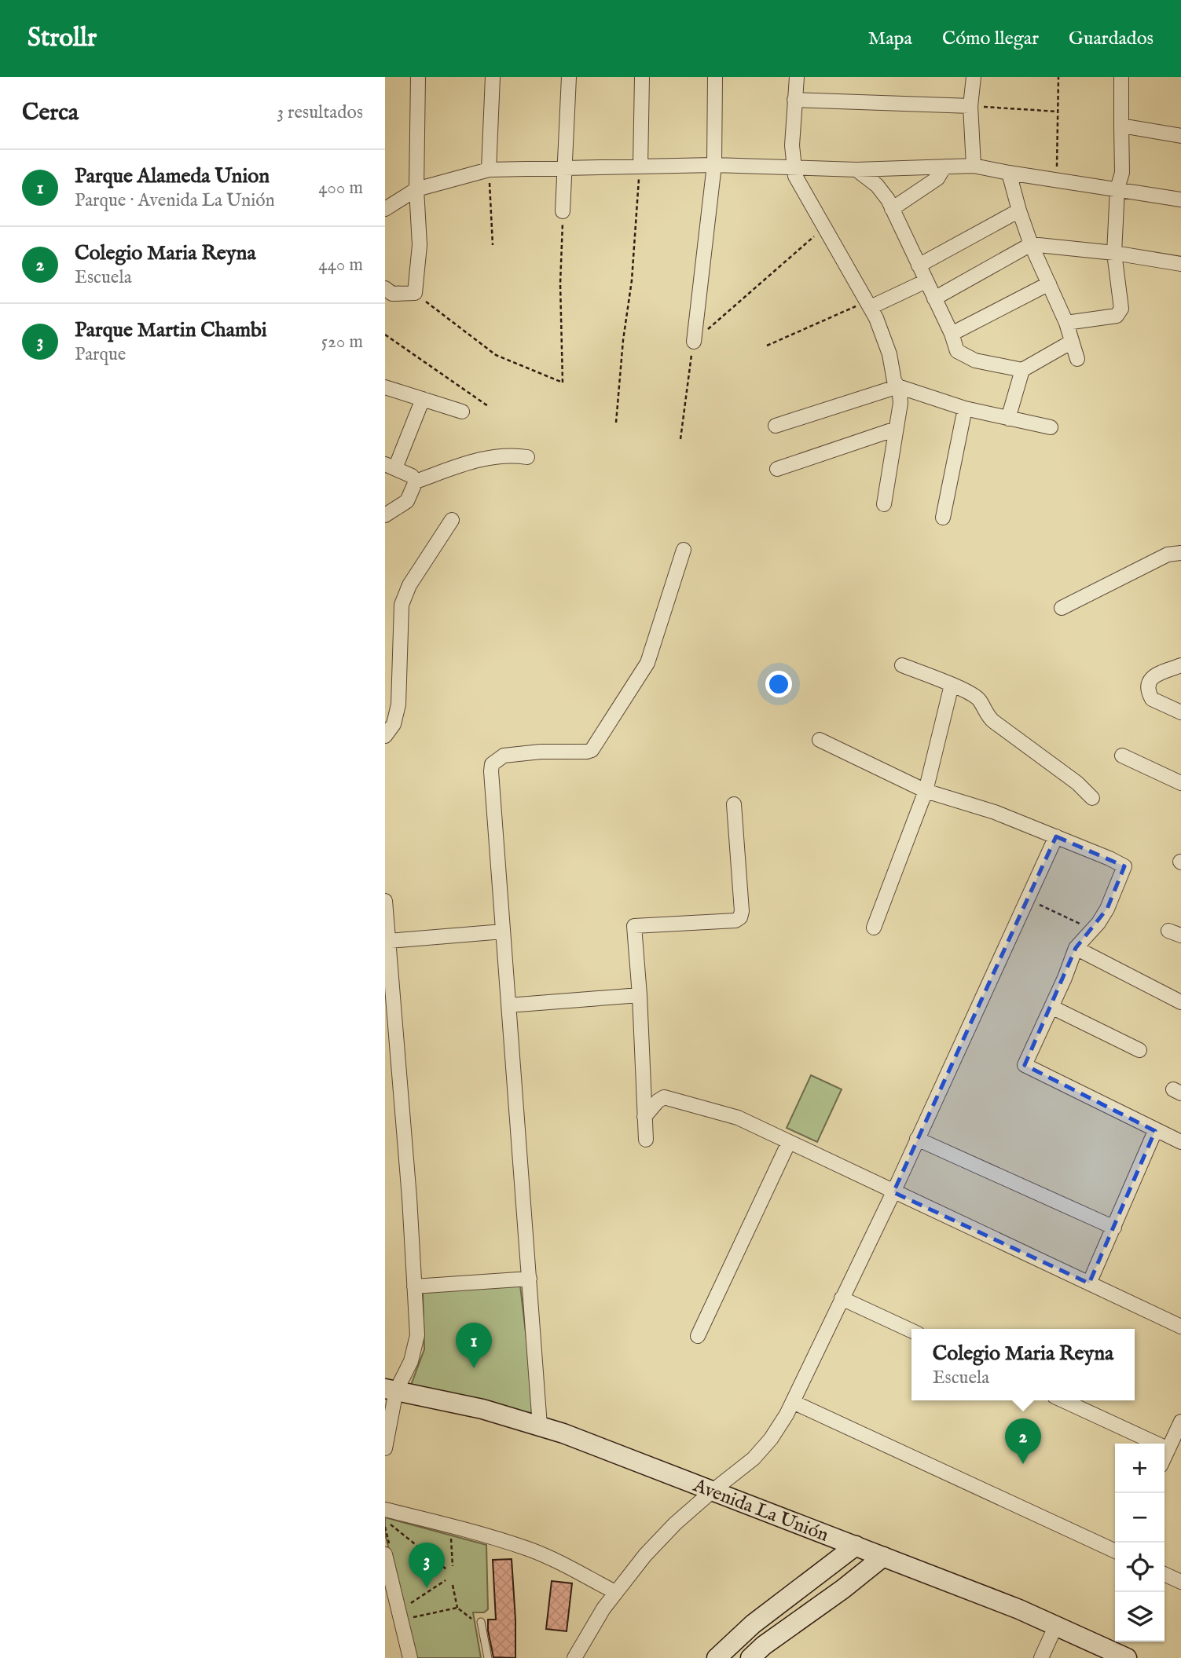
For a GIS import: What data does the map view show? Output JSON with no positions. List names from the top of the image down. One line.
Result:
{"streets":{"main road":["Avenida La Unión"]},"page":{"header":"Strollr","nav":["Mapa","Cómo llegar","Guardados"],"heading":["Cerca","3 resultados"],"list":[{"mark":"1","name":"Parque Alameda Union","note":"Parque · Avenida La Unión","value":"400 m"},{"mark":"2","name":"Colegio Maria Reyna","note":"Escuela","value":"440 m"},{"mark":"3","name":"Parque Martin Chambi","note":"Parque","value":"520 m"}],"pins":["1","2","3"],"popup":["Colegio Maria Reyna","Escuela"],"map_buttons":["+","−"]}}
